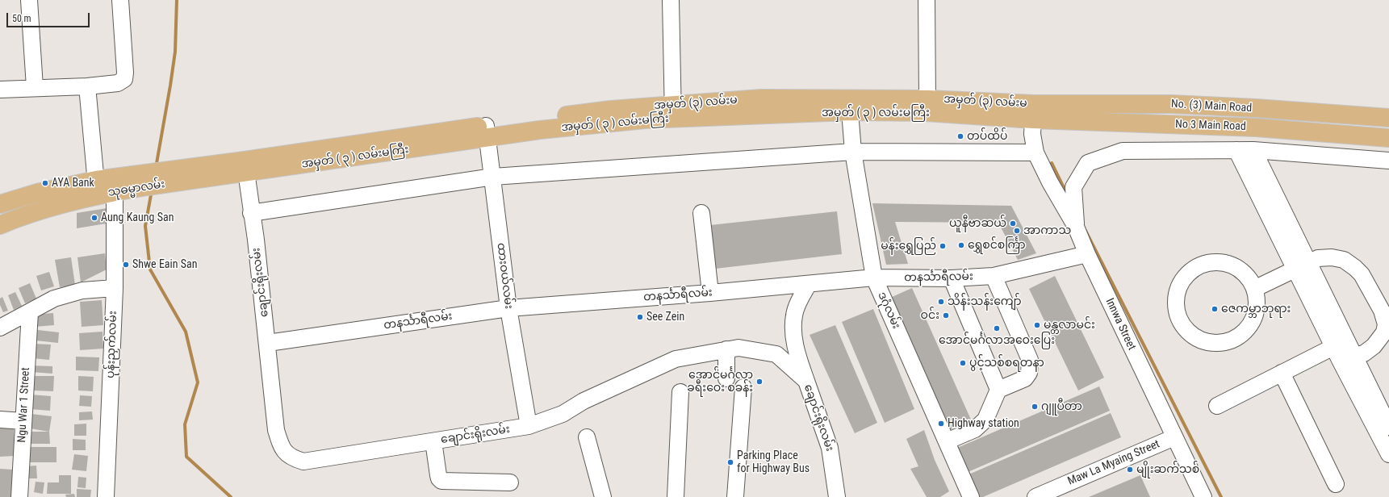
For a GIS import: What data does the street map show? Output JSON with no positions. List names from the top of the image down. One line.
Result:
{"streets":{"main road":["အမှတ် (၃) လမ်းမ","No. (3) Main Road","အမှတ် ( ၃ ) လမ်းမကြီး","No 3 Main Road","သုဓမ္မာလမ်း"],"street":["ထားဝယ်လမ်း","တနင်္သာရီလမ်း","ချောင်းရိုးလမ်း","ဒဂုံလမ်း","Innwa Street","ပုန်းညှက်လမ်း","Ngu War 1 Street","Maw La Myaing Street"]},"crossings":[["အမှတ် (၃) လမ်းမ","အမှတ် ( ၃ ) လမ်းမကြီး"],["No. (3) Main Road","အမှတ် ( ၃ ) လမ်းမကြီး"],["No. (3) Main Road","No 3 Main Road"],["No. (3) Main Road","Innwa Street"],["အမှတ် ( ၃ ) လမ်းမကြီး","No 3 Main Road"],["အမှတ် ( ၃ ) လမ်းမကြီး","သုဓမ္မာလမ်း"],["အမှတ် ( ၃ ) လမ်းမကြီး","ထားဝယ်လမ်း"],["အမှတ် ( ၃ ) လမ်းမကြီး","ချောင်းရိုးလမ်း"],["အမှတ် ( ၃ ) လမ်းမကြီး","ဒဂုံလမ်း"],["အမှတ် ( ၃ ) လမ်းမကြီး","Innwa Street"],["No 3 Main Road","Innwa Street"],["သုဓမ္မာလမ်း","ပုန်းညှက်လမ်း"],["ထားဝယ်လမ်း","တနင်္သာရီလမ်း"],["ထားဝယ်လမ်း","ချောင်းရိုးလမ်း"],["တနင်္သာရီလမ်း","ချောင်းရိုးလမ်း"],["တနင်္သာရီလမ်း","ဒဂုံလမ်း"],["တနင်္သာရီလမ်း","Innwa Street"],["Innwa Street","Maw La Myaing Street"]],"places":["တပ်ထိပ်","AYA Bank","Aung Kaung San","ယူနီဗာဆယ်","အာကာသ","ရွှေစင်စင်္ကြာ","မန်းရွှေပြည်","Shwe Eain San","သိန်းသန်းကျော်","ဇေကမ္ဘာဘုရား","ဝင်း","See Zein","မန္တလာမင်း","အောင်မင်္ဂလာအဝေးပြေး","ပွင့်သစ်စရတနာ","အောင်မင်္ဂလာ ခရီးဝေး စခန်း","ဂျူပီတာ","Highway station","Parking Place for Highway Bus","မျိုးဆက်သစ်"],"scale_bar":"50 m"}
